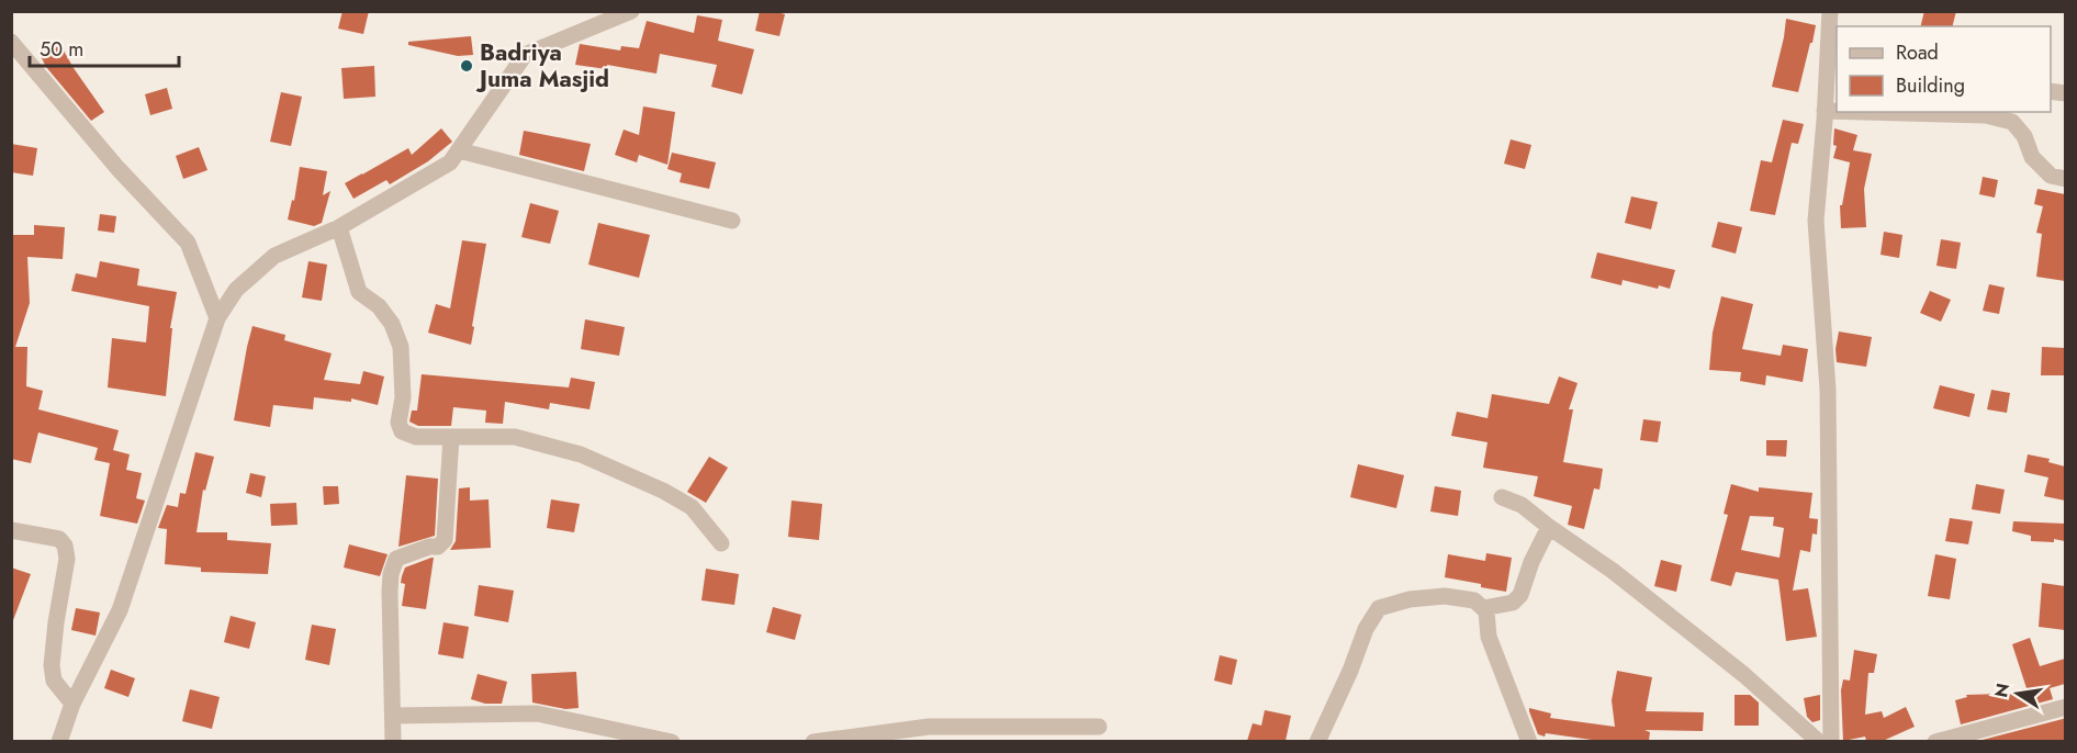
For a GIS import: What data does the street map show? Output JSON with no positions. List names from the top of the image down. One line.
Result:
{"places":["Badriya Juma Masjid"],"legend":["Road","Building"],"scale_bar":"50 m","north":"left"}
